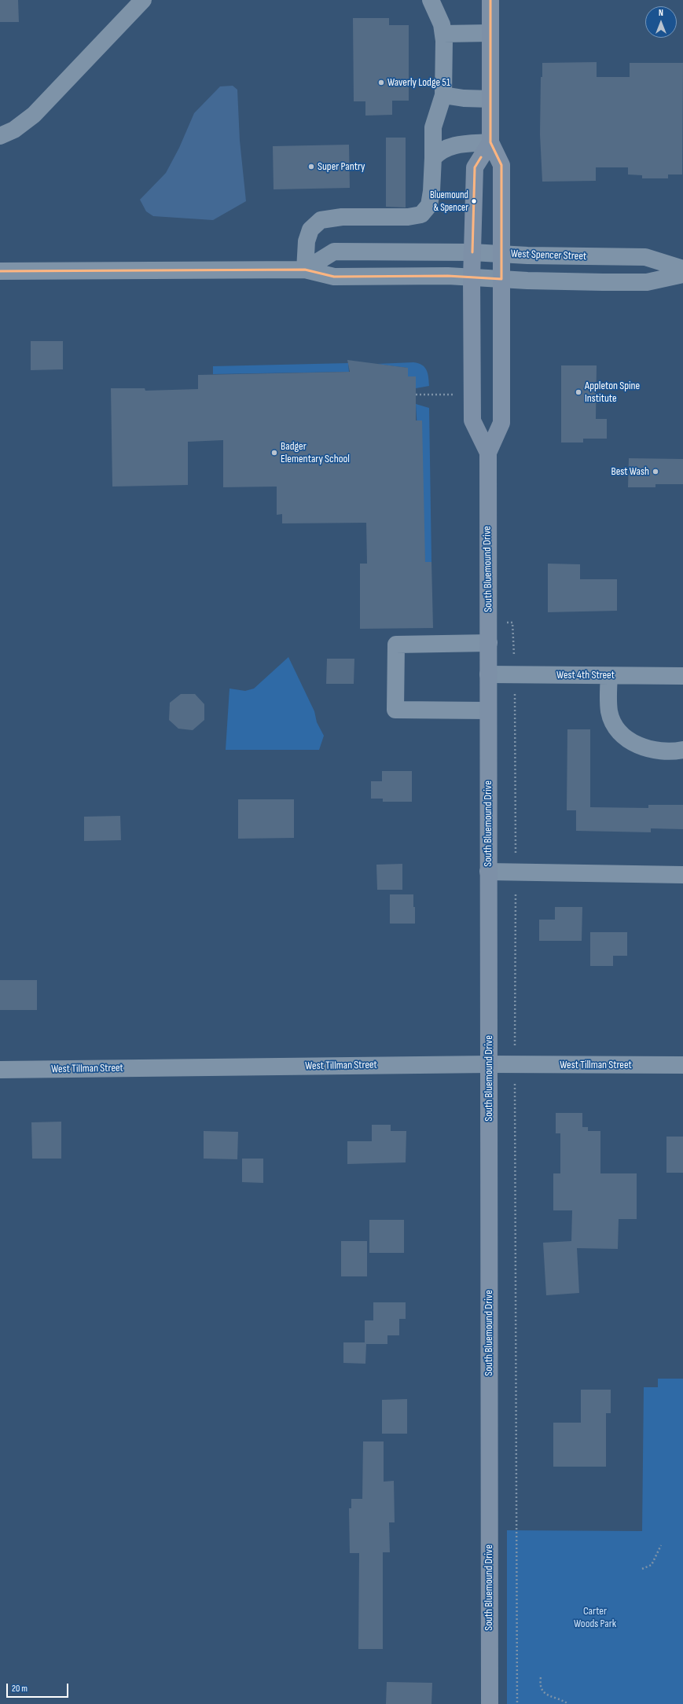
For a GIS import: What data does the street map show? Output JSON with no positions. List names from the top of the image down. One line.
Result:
{"streets":{"main road":["South Bluemound Drive"],"street":["West Spencer Street","West 4th Street","West Tillman Street"]},"crossings":[["West Spencer Street","South Bluemound Drive"],["South Bluemound Drive","West 4th Street"],["South Bluemound Drive","West Tillman Street"]],"parks":["Carter Woods Park"],"places":["Waverly Lodge 51","Super Pantry","Bluemound & Spencer","Appleton Spine Institute","Badger Elementary School","Best Wash"],"scale_bar":"20 m","north":"top"}
